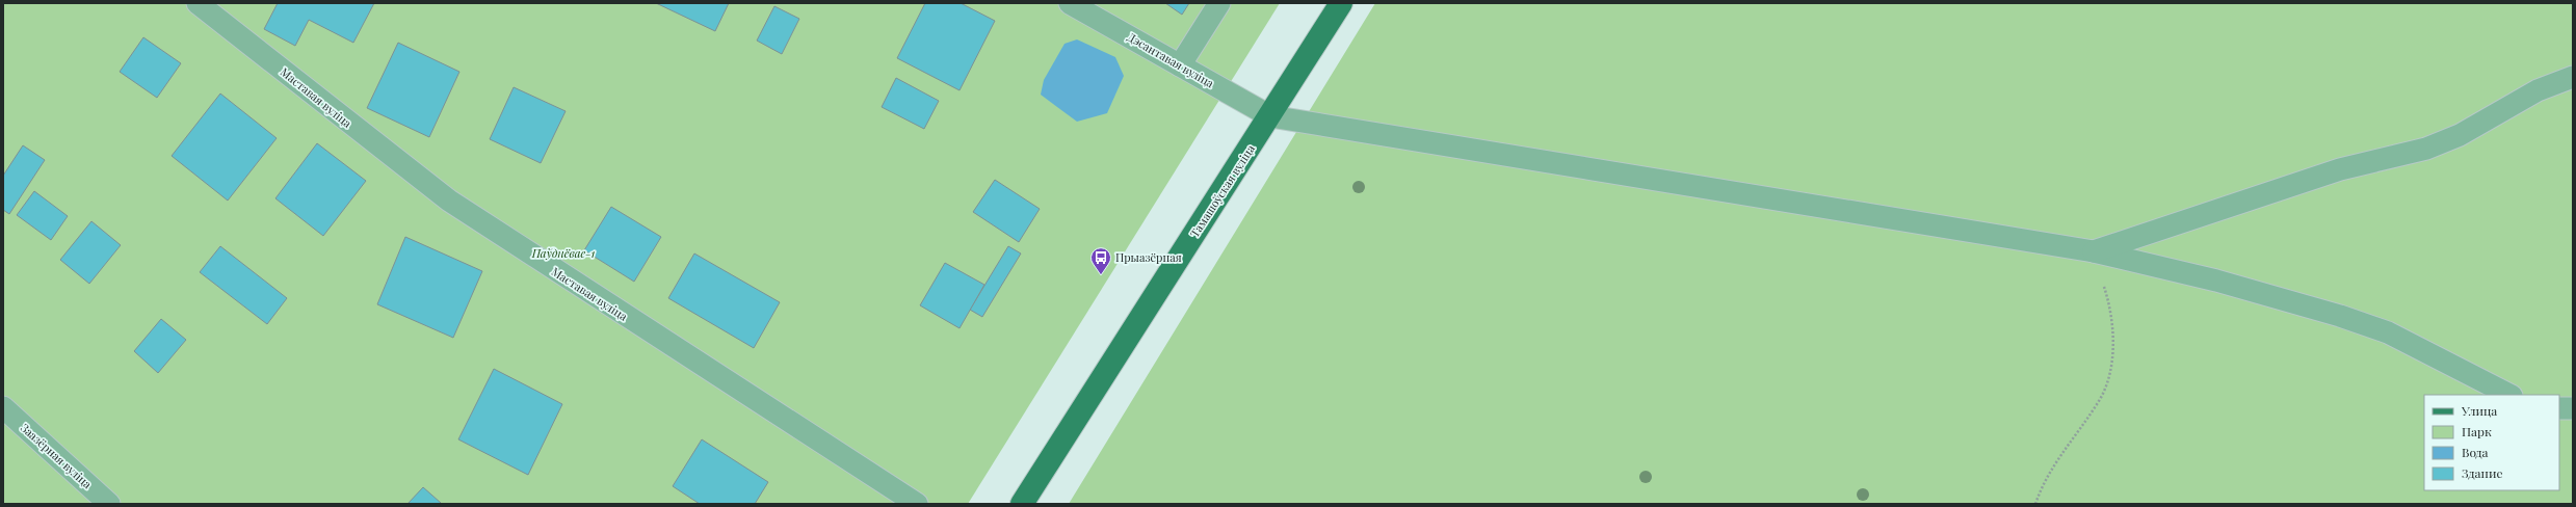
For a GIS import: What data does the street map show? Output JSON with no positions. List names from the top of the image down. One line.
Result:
{"streets":{"main road":["Тамашоўская вуліца"],"lane":["Дэсантавая вуліца","Маставая вуліца","Заазёрная вуліца"]},"crossings":[["Дэсантавая вуліца","Тамашоўская вуліца"]],"parks":["Паўднёвае-1"],"places":{"bus stop":["Прыазёрная"]},"legend":["Улица","Парк","Вода","Здание"]}
